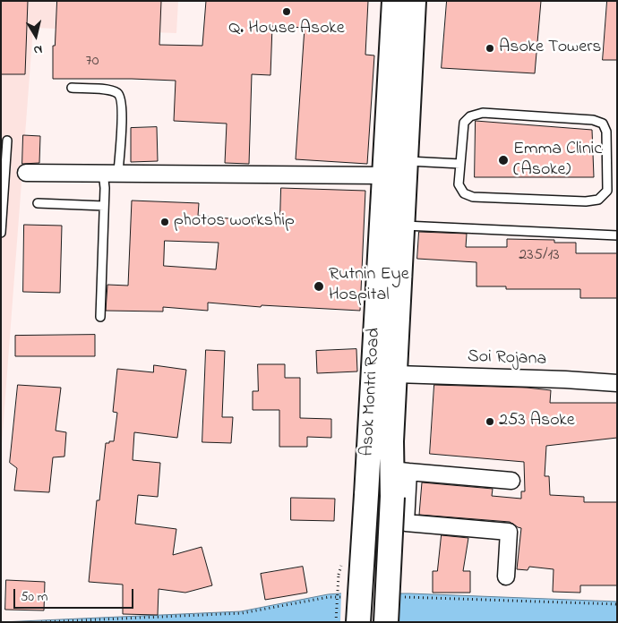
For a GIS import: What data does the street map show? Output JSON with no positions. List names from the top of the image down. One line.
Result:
{"streets":{"main road":["Asok Montri Road"],"street":["Soi Rojana"]},"crossings":[["Soi Rojana","Asok Montri Road"]],"places":["Q. House Asoke","Asoke Towers","Emma Clinic (Asoke)","photos workship","Rutnin Eye Hospital","253 Asoke"],"house_numbers":["70","235/13"],"scale_bar":"50 m","north":"bottom"}
